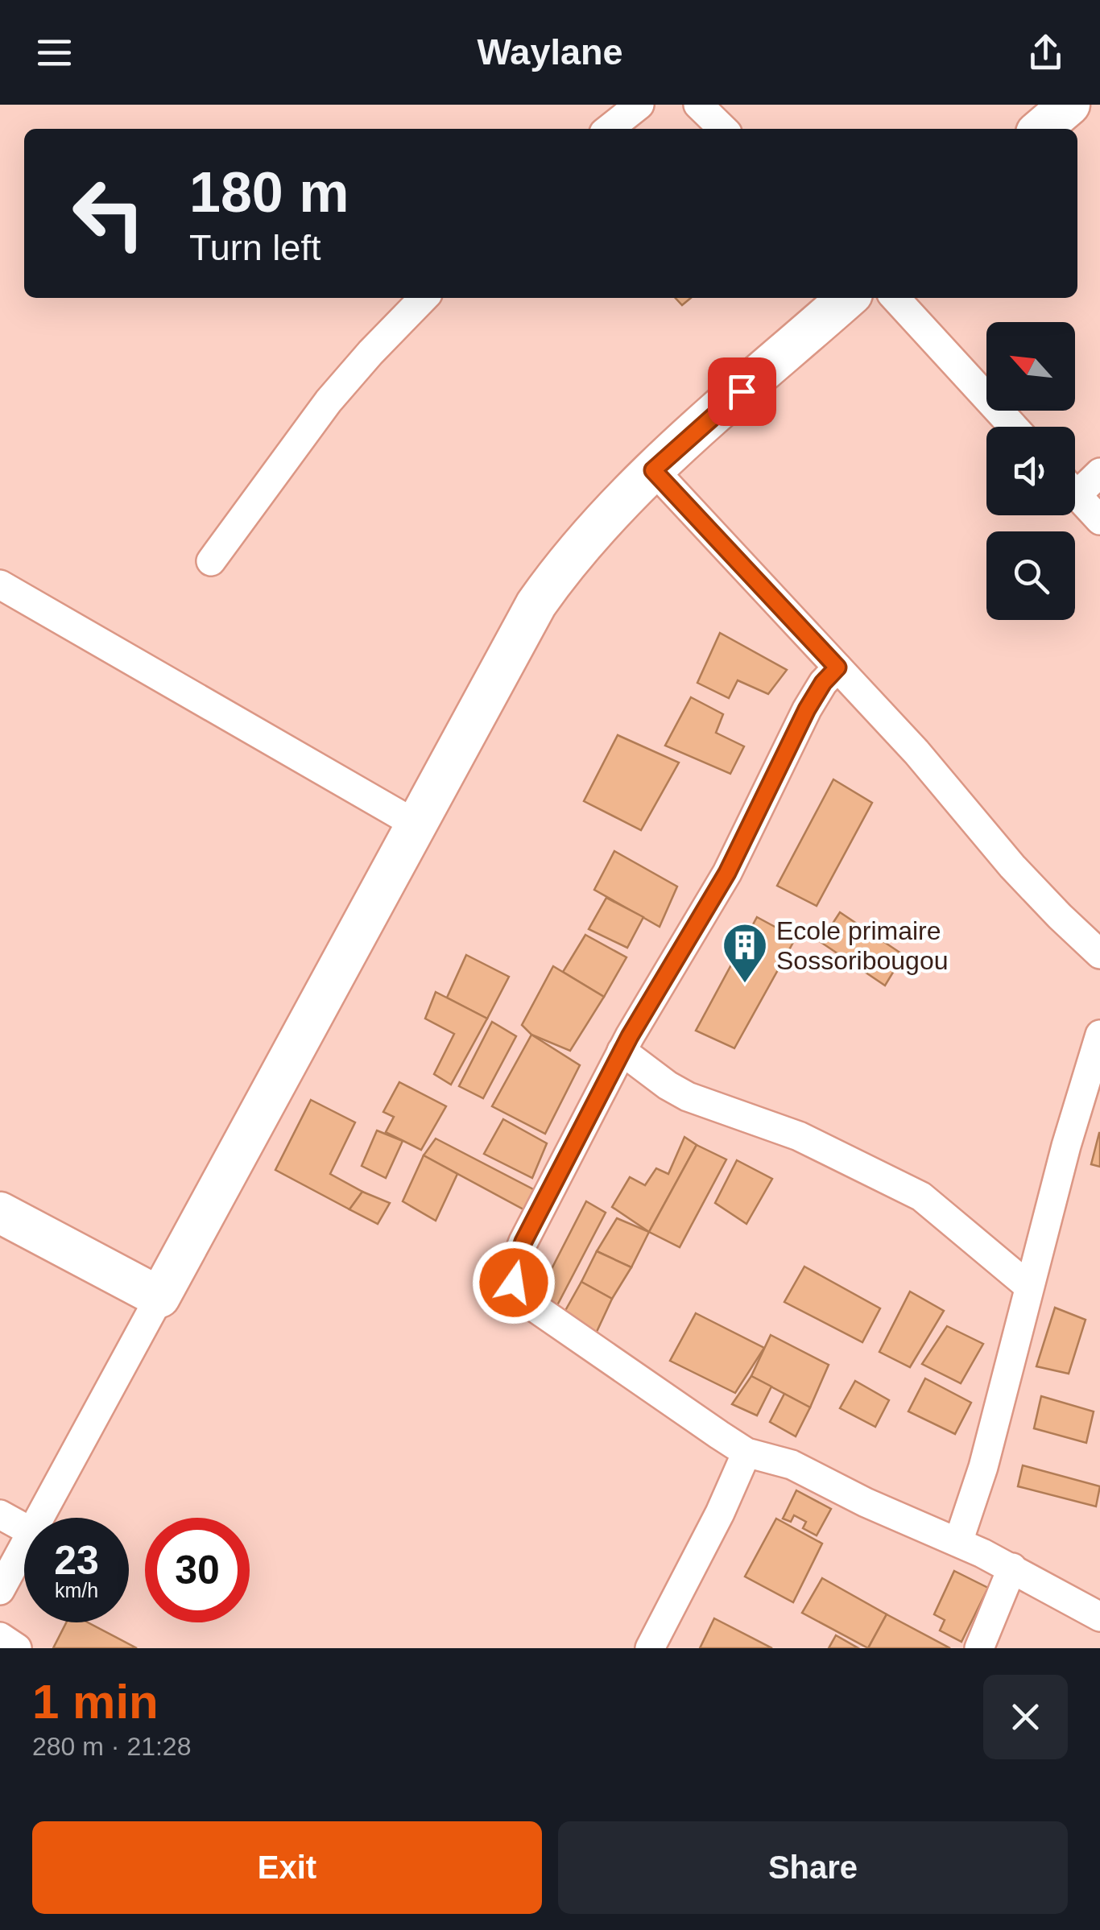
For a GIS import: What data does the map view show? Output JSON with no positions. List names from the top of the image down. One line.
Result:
{"places":{"building":["Ecole primaire Sossoribougou"]},"north":"top left","page":{"header":"Waylane","turn":["180 m","Turn left"],"speed":"23 km/h","limit":"30","heading":["1 min","280 m · 21:28"],"buttons":["Exit","Share"]}}
